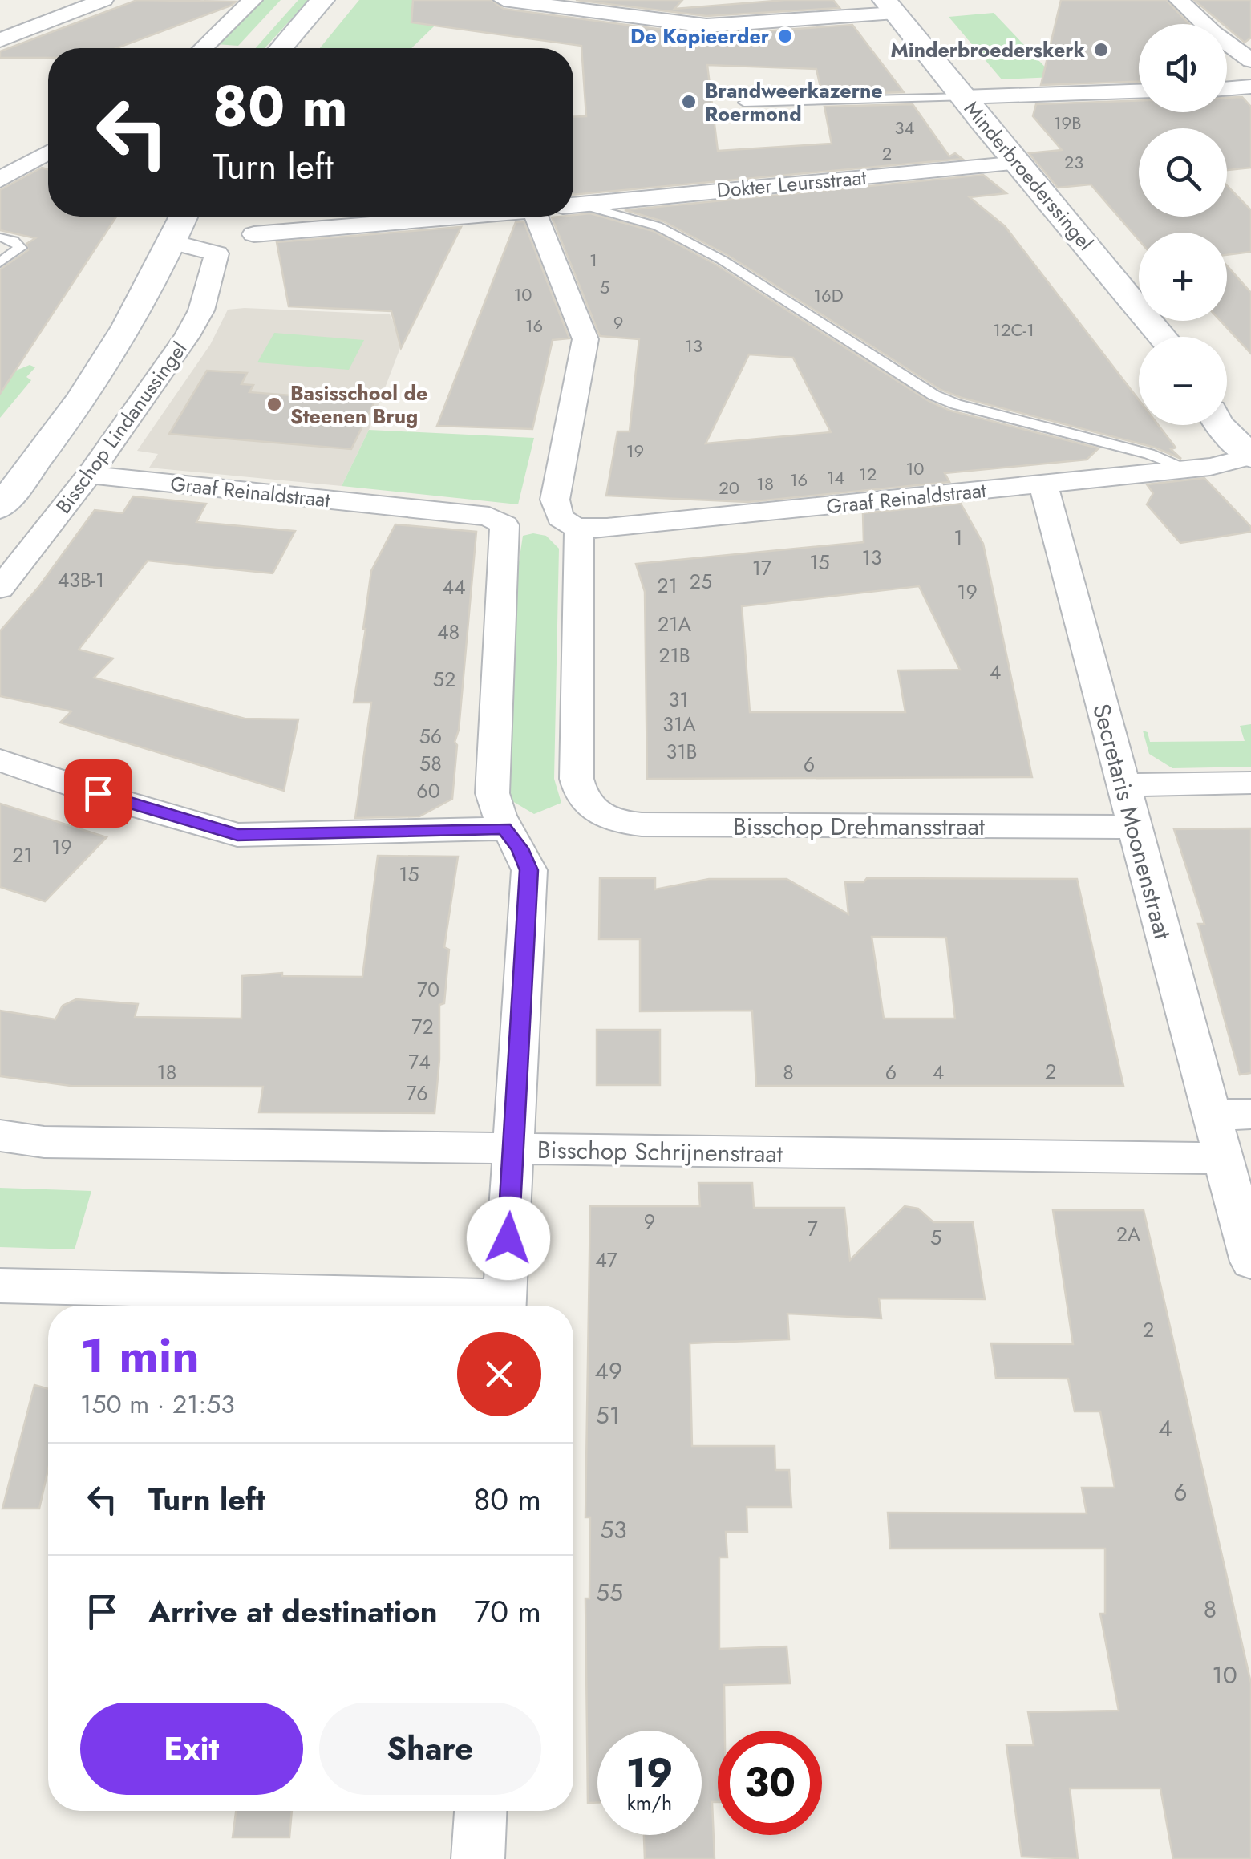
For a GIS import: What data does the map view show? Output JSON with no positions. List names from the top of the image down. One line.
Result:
{"streets":{"main road":["Minderbroederssingel","Bisschop Lindanussingel"],"street":["Dokter Leursstraat","Graaf Reinaldstraat","Secretaris Moonenstraat","Bisschop Drehmansstraat","Bisschop Schrijnenstraat"]},"crossings":[["Minderbroederssingel","Dokter Leursstraat"],["Bisschop Lindanussingel","Graaf Reinaldstraat"],["Graaf Reinaldstraat","Secretaris Moonenstraat"],["Graaf Reinaldstraat","Bisschop Drehmansstraat"],["Secretaris Moonenstraat","Bisschop Drehmansstraat"],["Secretaris Moonenstraat","Bisschop Schrijnenstraat"]],"places":["De Kopieerder","Minderbroederskerk","Brandweerkazerne Roermond","Basisschool de Steenen Brug"],"house_numbers":["19B","34","2","23","1","5","10","16D","9","16","12C-1","13","19","10","12","14","16","18","20","1","13","15","17","43B-1","25","21","44","19","21A","48","21B","4","52","31","31A","56","31B","58","6","60","19","21","15","70","72","74","2","18","8","6","4","76","9","7","2A","5","47","2","49","51","4","6","53","55","8","10"],"page":{"map_buttons":["+","−"],"turn":["80 m","Turn left"],"heading":["1 min","150 m · 21:53"],"list":[{"name":"Turn left","value":"80 m"},{"name":"Arrive at destination","value":"70 m"}],"buttons":["Exit","Share"],"speed":"19 km/h","limit":"30"}}
